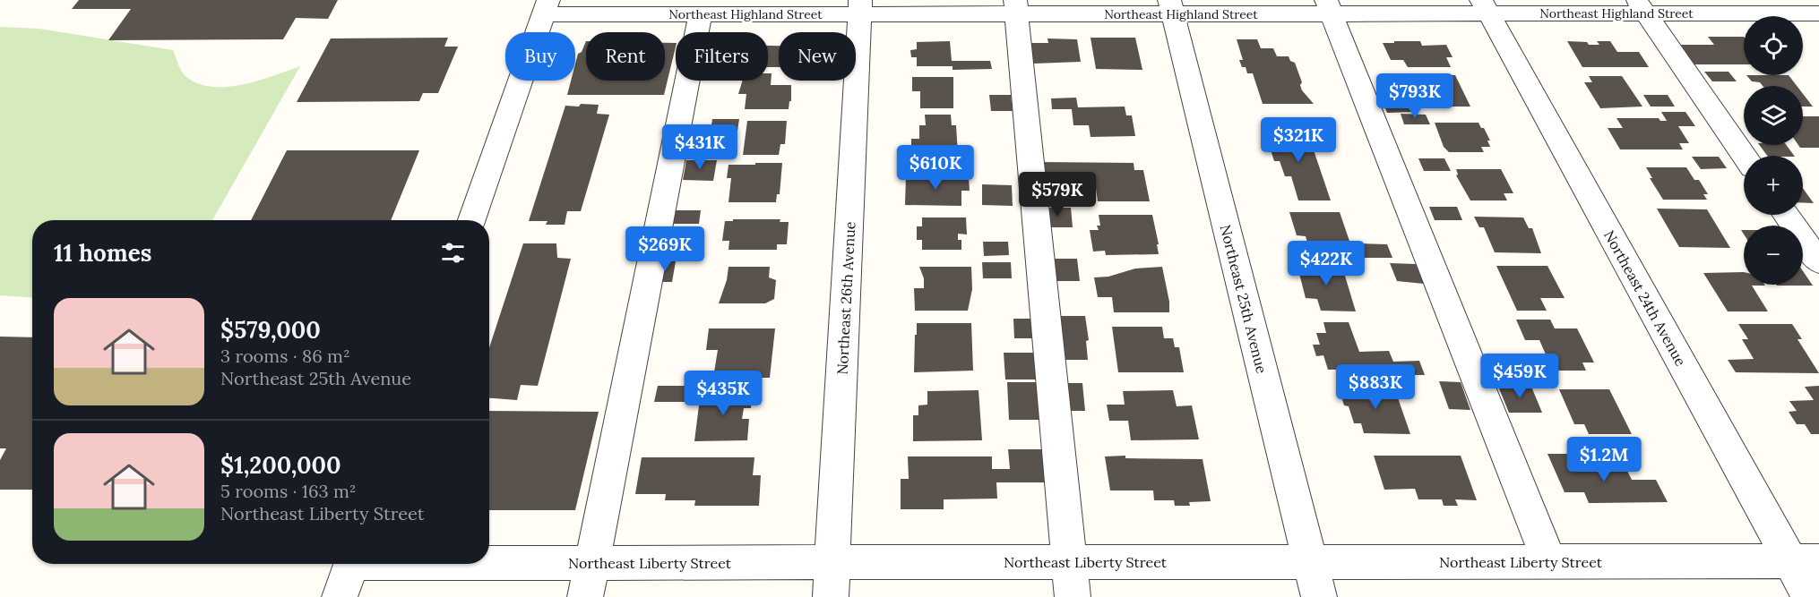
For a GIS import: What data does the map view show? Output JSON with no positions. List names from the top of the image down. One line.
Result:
{"streets":{"street":["Northeast Highland Street","Northeast 26th Avenue","Northeast 24th Avenue","Northeast 25th Avenue","Northeast Liberty Street"]},"crossings":[["Northeast Highland Street","Northeast 26th Avenue"],["Northeast Highland Street","Northeast 24th Avenue"],["Northeast Highland Street","Northeast 25th Avenue"],["Northeast 26th Avenue","Northeast Liberty Street"],["Northeast 24th Avenue","Northeast Liberty Street"],["Northeast 25th Avenue","Northeast Liberty Street"]],"page":{"map_buttons":["+","−"],"chip":["Buy","Rent","Filters","New"],"price":["$793K","$321K","$431K","$610K","$579K","$269K","$422K","$459K","$883K","$435K","$1.2M"],"heading":"11 homes","list":[{"name":"$579,000","note":"3 rooms · 86 m² · Northeast 25th Avenue"},{"name":"$1,200,000","note":"5 rooms · 163 m² · Northeast Liberty Street"}]}}
